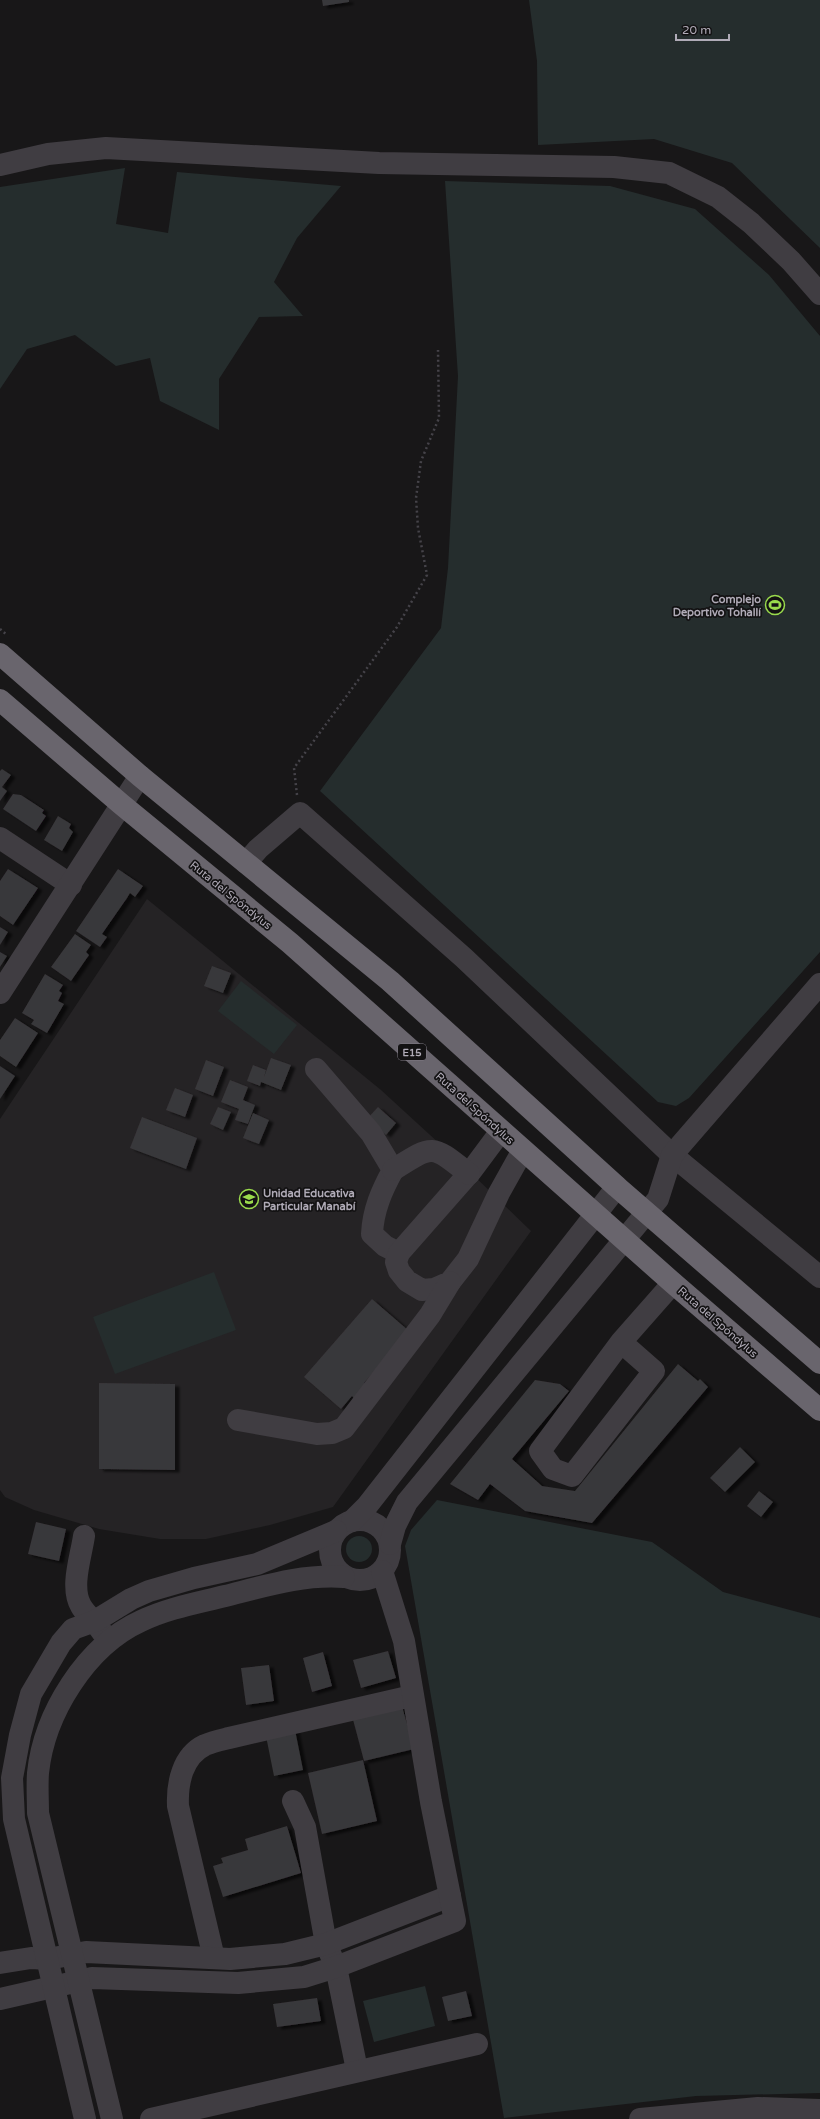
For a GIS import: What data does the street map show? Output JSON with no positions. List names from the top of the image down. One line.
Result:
{"streets":{"highway":["Ruta del Spóndylus","E15"]},"places":{"sports":["Complejo Deportivo Tohallí"],"school or university":["Unidad Educativa Particular Manabí"]},"scale_bar":"20 m"}
